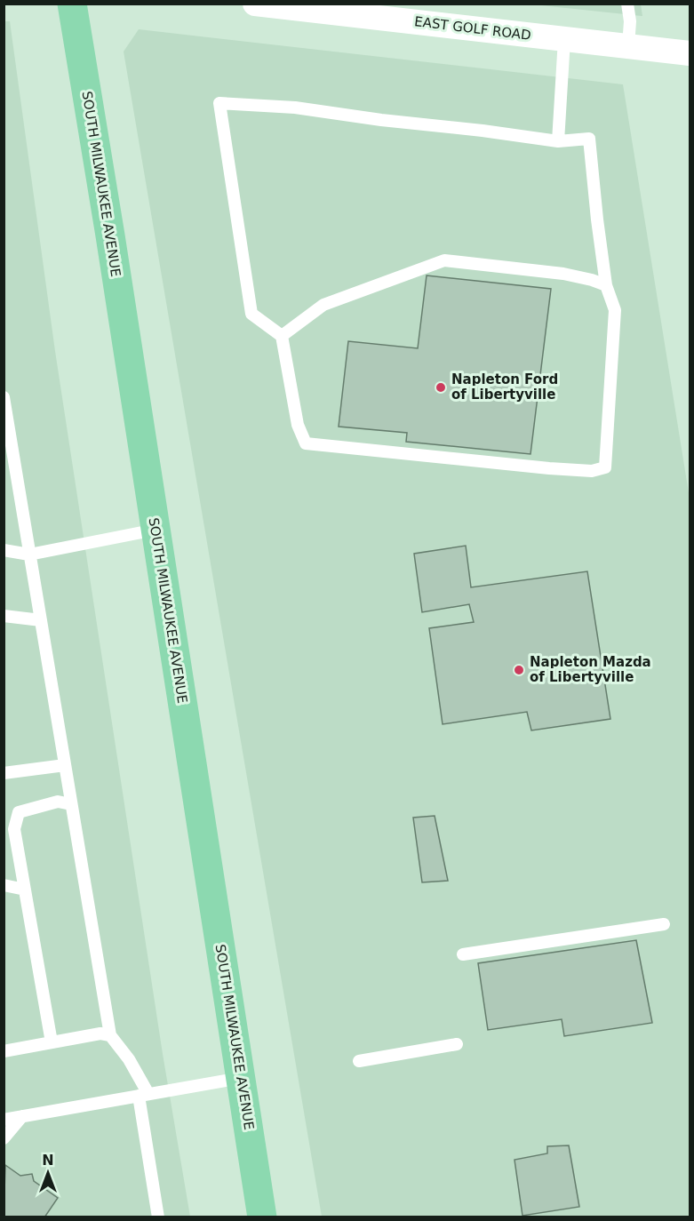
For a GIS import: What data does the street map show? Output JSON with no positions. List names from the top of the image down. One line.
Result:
{"streets":{"main road":["SOUTH MILWAUKEE AVENUE"],"street":["EAST GOLF ROAD"]},"places":["Napleton Ford of Libertyville","Napleton Mazda of Libertyville"],"north":"top"}
